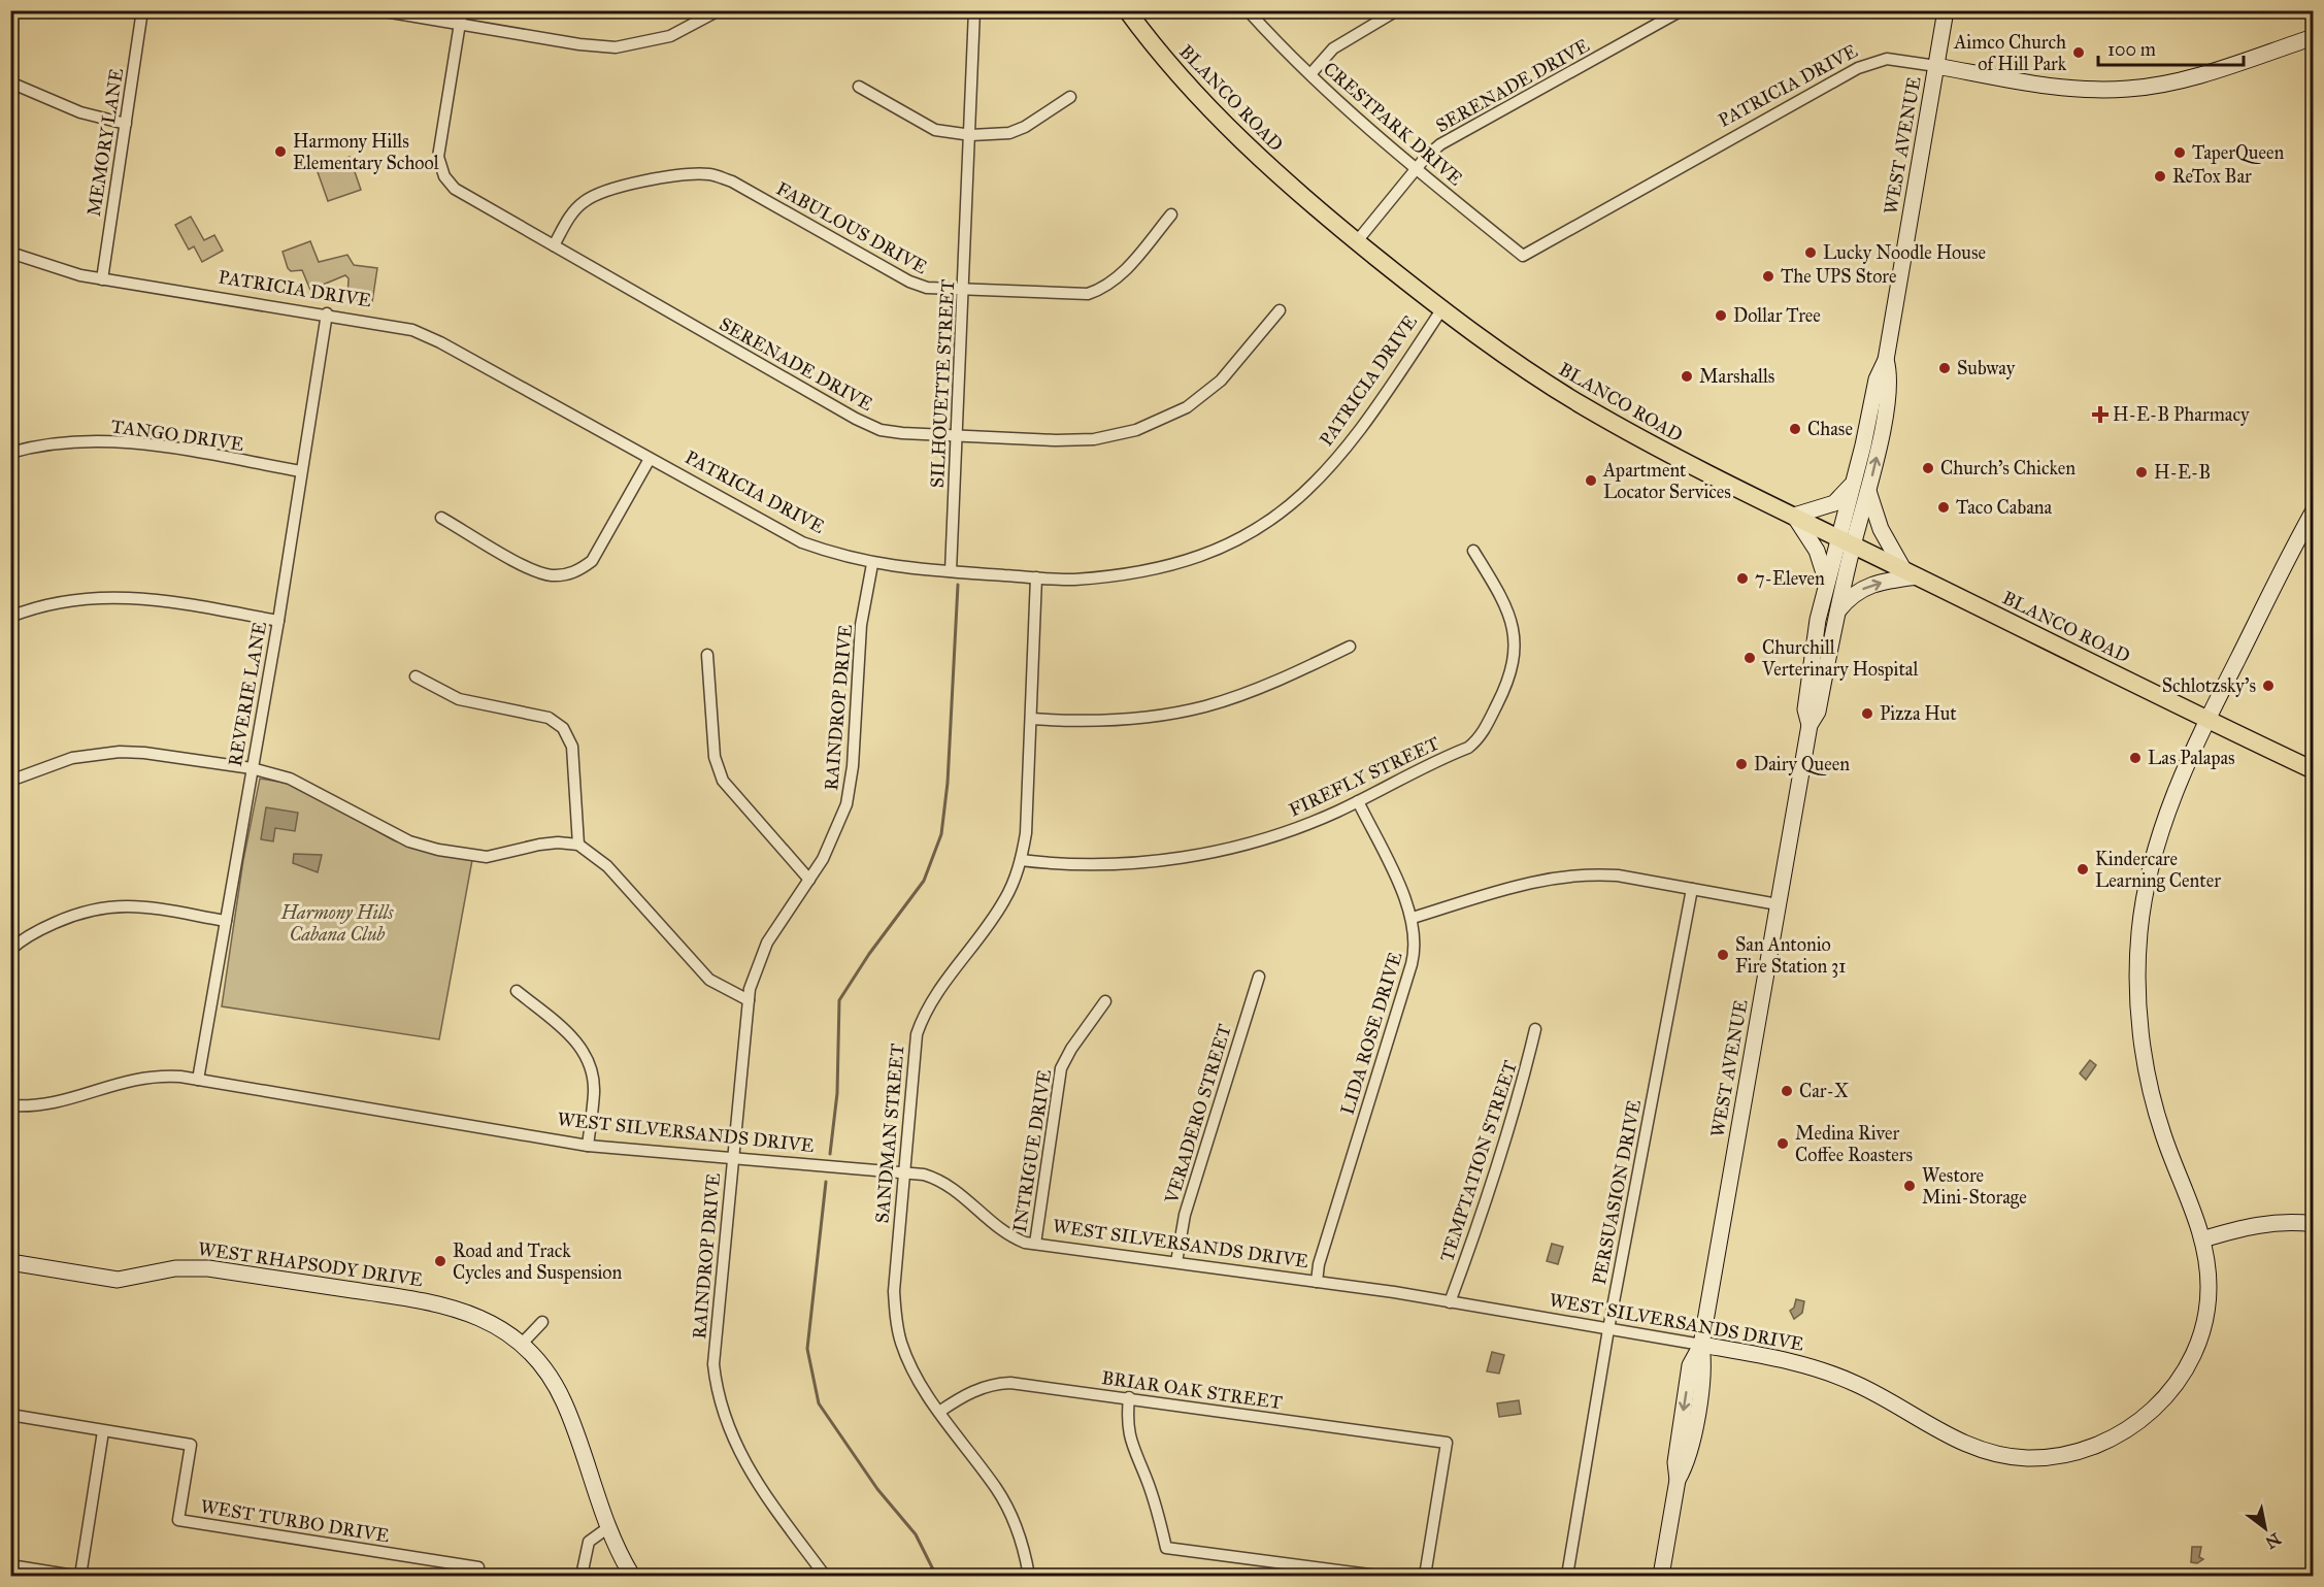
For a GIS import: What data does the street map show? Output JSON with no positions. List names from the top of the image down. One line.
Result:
{"streets":{"main road":["BLANCO ROAD"],"street":["SERENADE DRIVE","PATRICIA DRIVE","CRESTPARK DRIVE","MEMORY LANE","WEST AVENUE","FABULOUS DRIVE","SILHOUETTE STREET","TANGO DRIVE","REVERIE LANE","RAINDROP DRIVE","FIREFLY STREET","LIDA ROSE DRIVE","VERADERO STREET","WEST SILVERSANDS DRIVE","SANDMAN STREET","INTRIGUE DRIVE","TEMPTATION STREET","PERSUASION DRIVE","WEST RHAPSODY DRIVE","BRIAR OAK STREET","WEST TURBO DRIVE"]},"crossings":[["SERENADE DRIVE","BLANCO ROAD"],["SERENADE DRIVE","CRESTPARK DRIVE"],["SERENADE DRIVE","FABULOUS DRIVE"],["SERENADE DRIVE","SILHOUETTE STREET"],["PATRICIA DRIVE","BLANCO ROAD"],["PATRICIA DRIVE","CRESTPARK DRIVE"],["PATRICIA DRIVE","MEMORY LANE"],["PATRICIA DRIVE","WEST AVENUE"],["PATRICIA DRIVE","SILHOUETTE STREET"],["PATRICIA DRIVE","REVERIE LANE"],["PATRICIA DRIVE","RAINDROP DRIVE"],["PATRICIA DRIVE","SANDMAN STREET"],["BLANCO ROAD","WEST AVENUE"],["BLANCO ROAD","WEST SILVERSANDS DRIVE"],["WEST AVENUE","WEST SILVERSANDS DRIVE"],["FABULOUS DRIVE","SILHOUETTE STREET"],["TANGO DRIVE","REVERIE LANE"],["REVERIE LANE","WEST SILVERSANDS DRIVE"],["RAINDROP DRIVE","WEST SILVERSANDS DRIVE"],["FIREFLY STREET","LIDA ROSE DRIVE"],["FIREFLY STREET","SANDMAN STREET"],["LIDA ROSE DRIVE","WEST SILVERSANDS DRIVE"],["VERADERO STREET","WEST SILVERSANDS DRIVE"],["WEST SILVERSANDS DRIVE","SANDMAN STREET"],["WEST SILVERSANDS DRIVE","INTRIGUE DRIVE"],["WEST SILVERSANDS DRIVE","TEMPTATION STREET"],["WEST SILVERSANDS DRIVE","PERSUASION DRIVE"],["SANDMAN STREET","BRIAR OAK STREET"]],"parks":["Harmony Hills Cabana Club"],"places":{"other":["Aimco Church of Hill Park","Harmony Hills Elementary School","TaperQueen","ReTox Bar","Lucky Noodle House","The UPS Store","Dollar Tree","Subway","Marshalls","Chase","Church's Chicken","H-E-B","Apartment Locator Services","Taco Cabana","7-Eleven","Churchill Verterinary Hospital","Schlotzsky's","Pizza Hut","Las Palapas","Dairy Queen","Kindercare Learning Center","San Antonio Fire Station 31","Car-X","Medina River Coffee Roasters","Westore Mini-Storage","Road and Track Cycles and Suspension"],"health":["H-E-B Pharmacy"]},"scale_bar":"100 m","north":"bottom right"}
